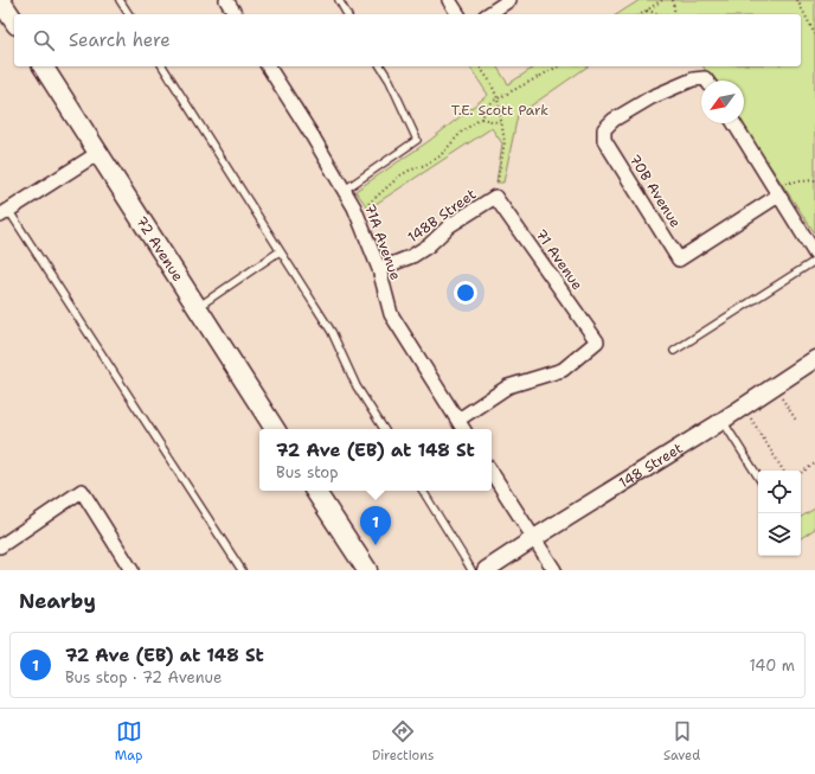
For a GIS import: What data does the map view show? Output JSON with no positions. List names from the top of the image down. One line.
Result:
{"streets":{"main road":["72 Avenue"],"street":["70B Avenue","148B Street","71A Avenue","71 Avenue","148 Street"]},"crossings":[["148B Street","71A Avenue"],["148B Street","71 Avenue"],["71A Avenue","71 Avenue"]],"parks":["T.E. Scott Park"],"north":"bottom left","page":{"search":"Search here","popup":["72 Ave (EB) at 148 St","Bus stop"],"pins":"1","heading":"Nearby","list":[{"mark":"1","name":"72 Ave (EB) at 148 St","note":"Bus stop · 72 Avenue","value":"140 m"}],"nav":["Map","Directions","Saved"]}}
